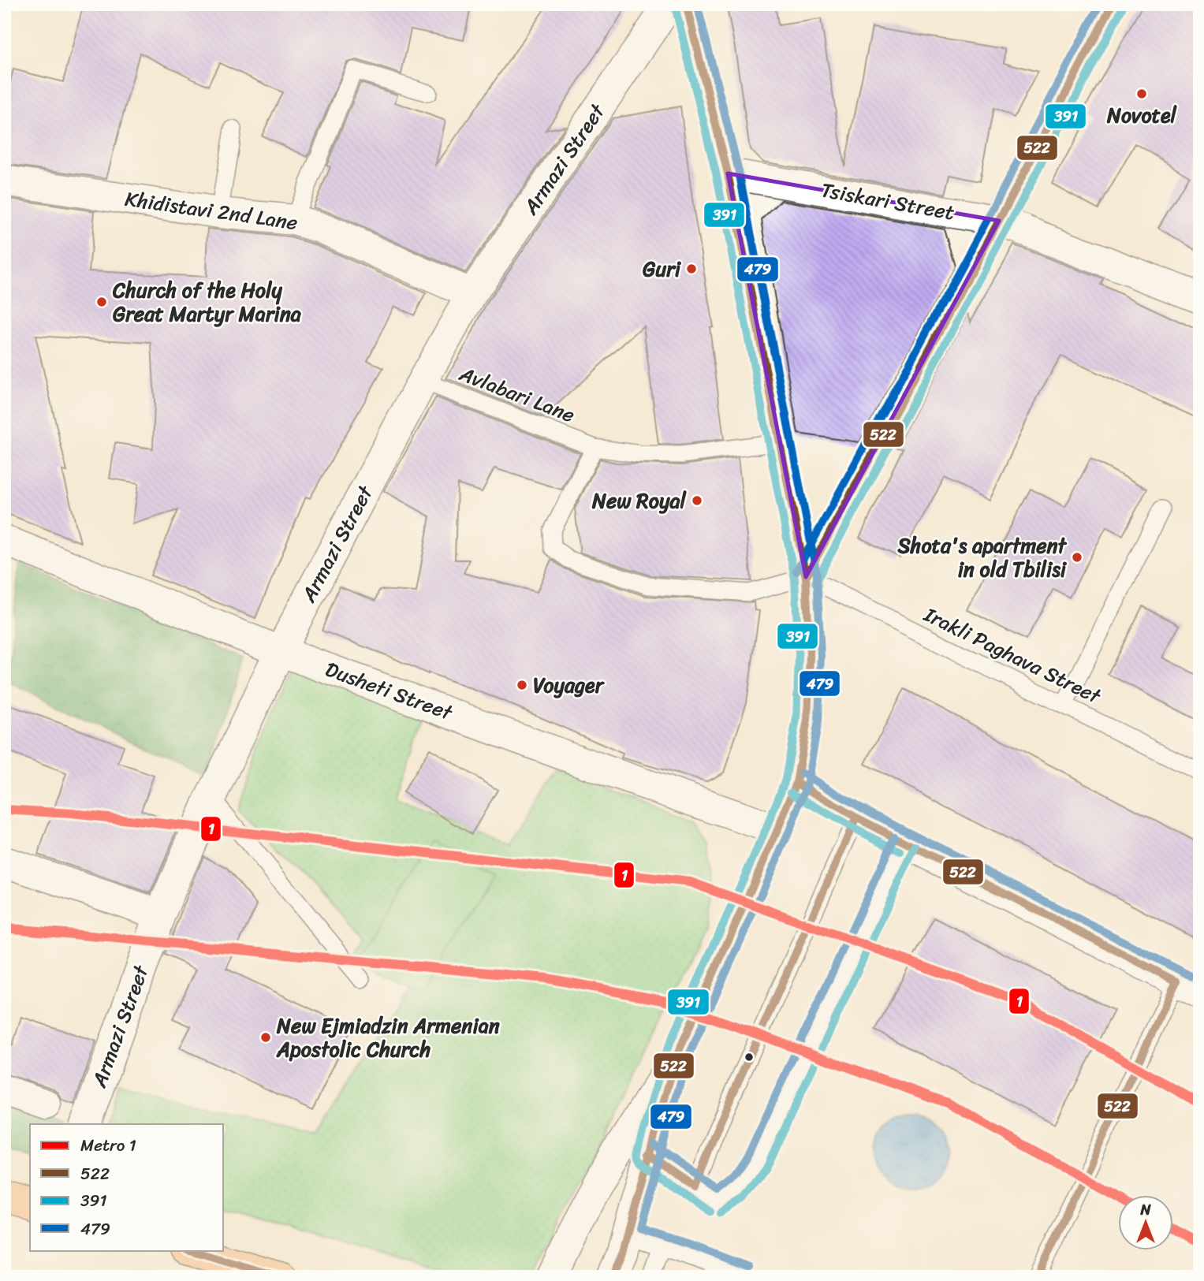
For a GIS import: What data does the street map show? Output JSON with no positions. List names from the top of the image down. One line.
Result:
{"streets":{"street":["Armazi Street","Tsiskari Street","Khidistavi 2nd Lane","Dusheti Street"],"lane":["Avlabari Lane","Irakli Paghava Street"]},"crossings":[["Armazi Street","Khidistavi 2nd Lane"],["Armazi Street","Avlabari Lane"],["Armazi Street","Dusheti Street"]],"places":["Novotel","Guri","Church of the Holy Great Martyr Marina","New Royal","Shota's apartment in old Tbilisi","Voyager","New Ejmiadzin Armenian Apostolic Church"],"lines":["transit line 522","transit line 479","transit line 391","metro line 1"],"legend":["Metro 1","522","391","479"],"north":"top"}
